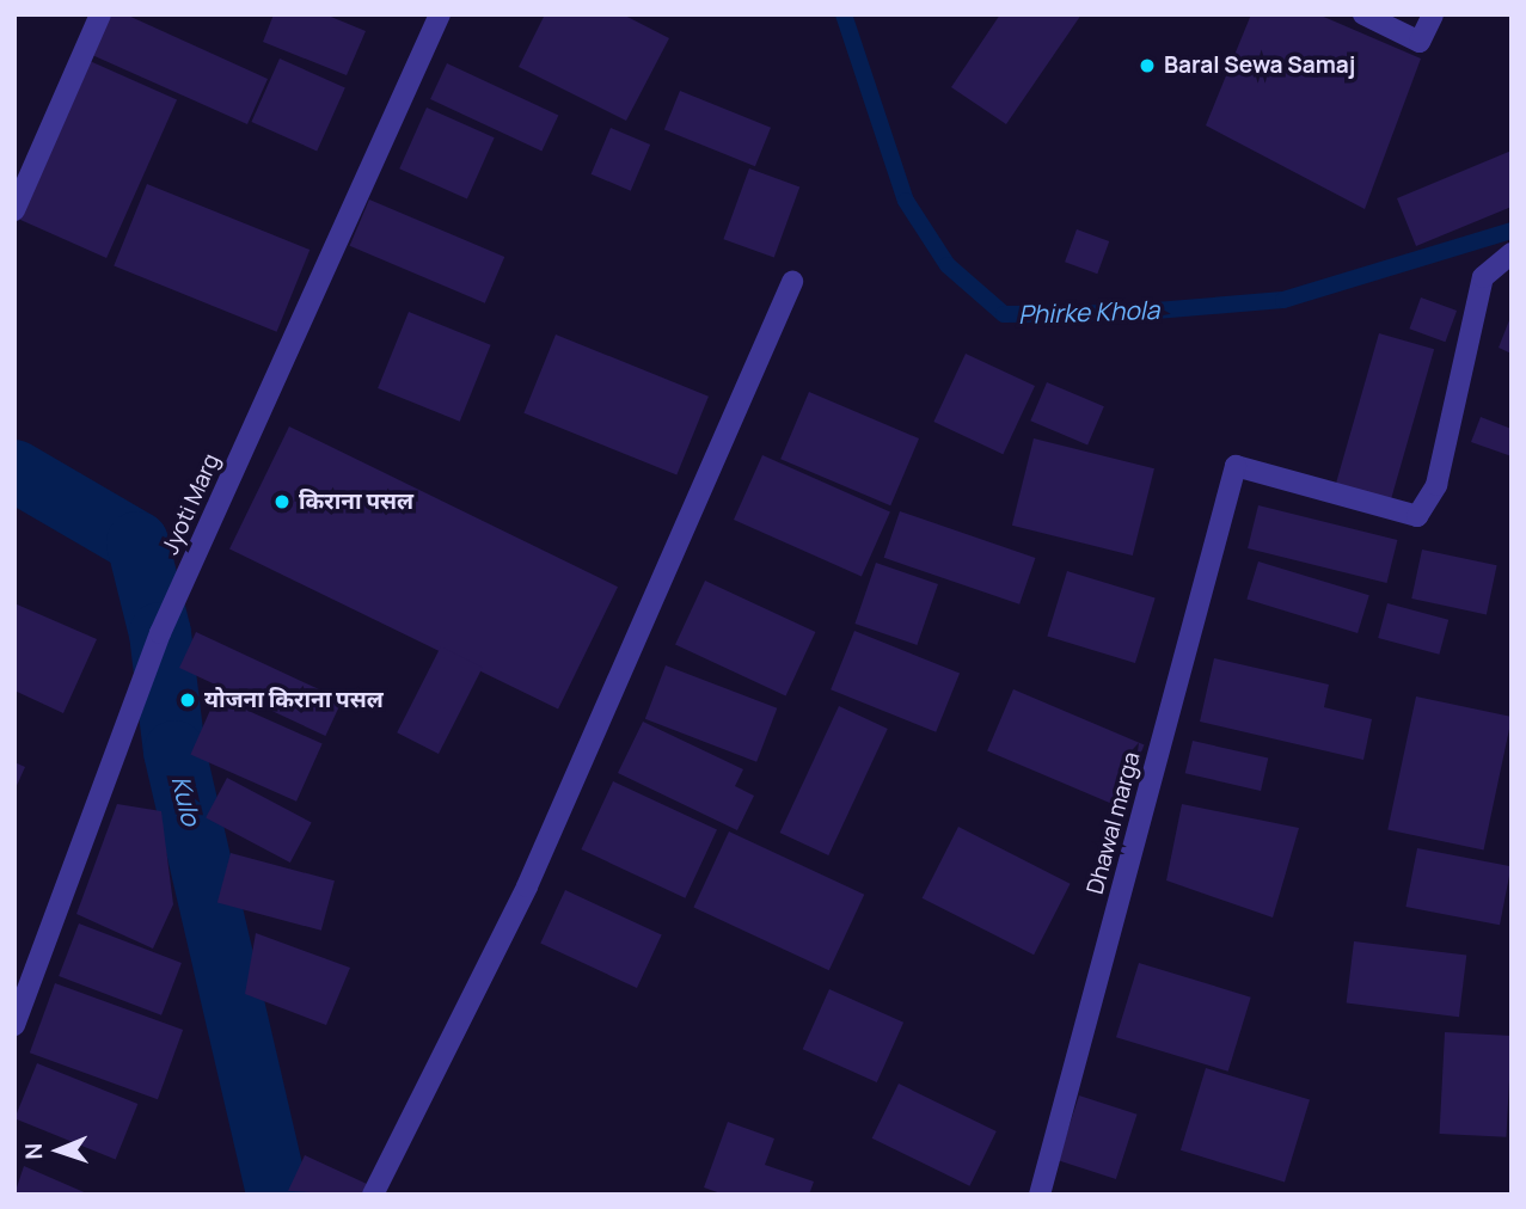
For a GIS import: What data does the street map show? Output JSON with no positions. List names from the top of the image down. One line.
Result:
{"streets":{"street":["Jyoti Marg","Dhawal marga"]},"water":["Phirke Khola","Kulo"],"places":["Baral Sewa Samaj","किराना पसल","योजना किराना पसल"],"north":"left"}
